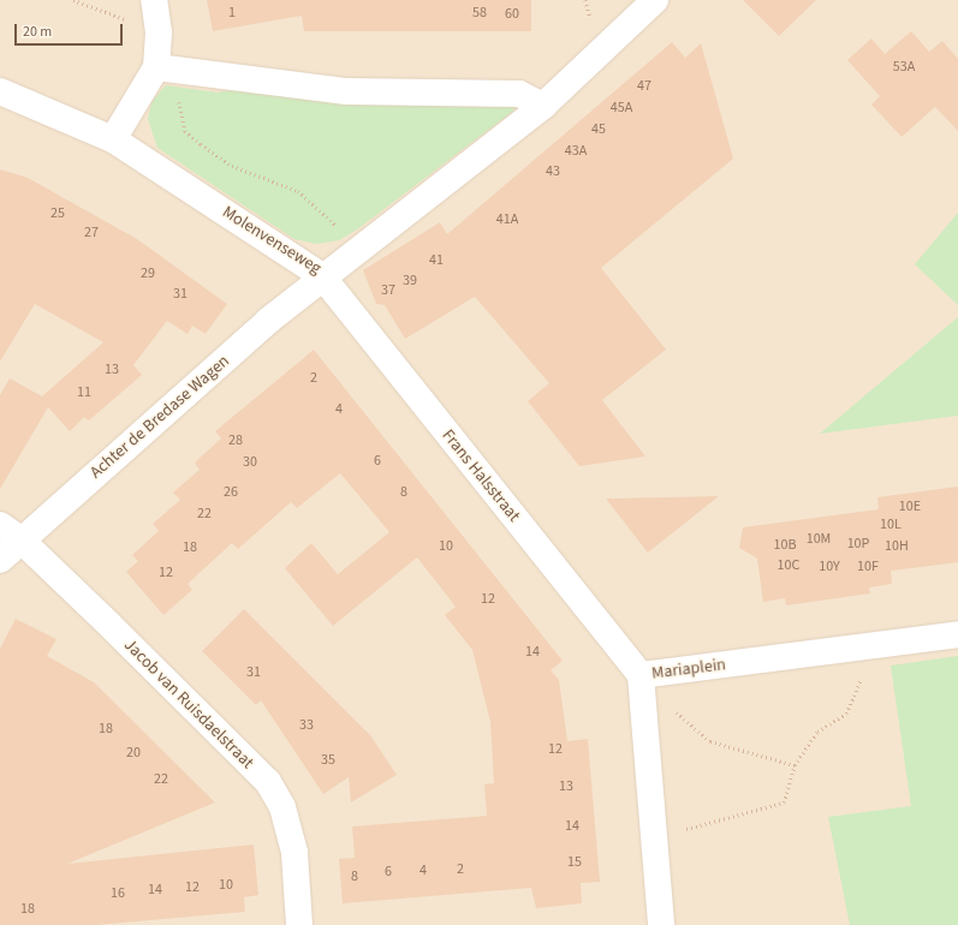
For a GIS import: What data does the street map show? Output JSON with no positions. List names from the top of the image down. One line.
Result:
{"streets":{"street":["Molenvenseweg","Achter de Bredase Wagen","Frans Halsstraat","Mariaplein","Jacob van Ruisdaelstraat"]},"crossings":[["Molenvenseweg","Achter de Bredase Wagen"],["Molenvenseweg","Frans Halsstraat"],["Achter de Bredase Wagen","Frans Halsstraat"],["Achter de Bredase Wagen","Jacob van Ruisdaelstraat"],["Frans Halsstraat","Mariaplein"]],"house_numbers":["1","58","60","53A","47","45A","45","43A","43","25","41A","27","41","29","39","37","31","13","2","11","4","28","6","30","26","8","10E","22","10L","10M","10P","10B","10","10H","18","10C","10Y","10F","12","12","14","31","33","18","12","20","35","22","13","14","15","2","4","6","8","10","12","14","16","18"],"scale_bar":"20 m"}
